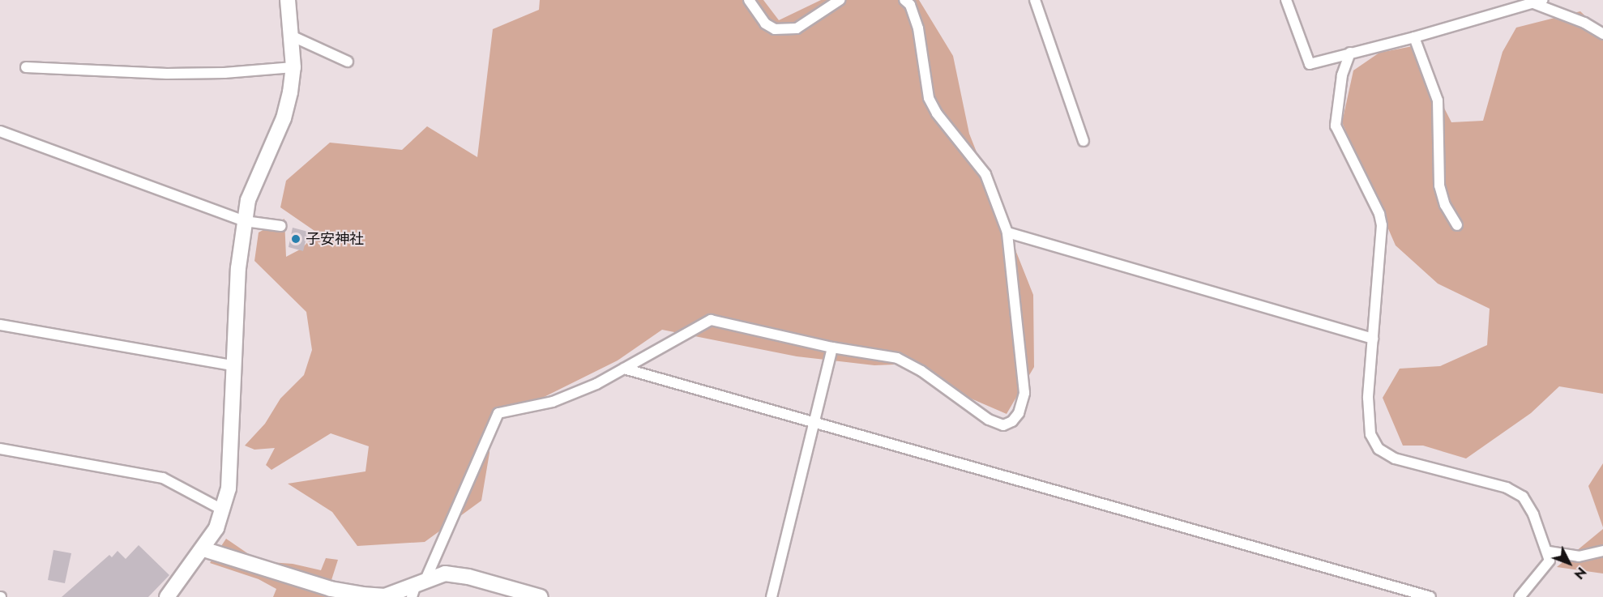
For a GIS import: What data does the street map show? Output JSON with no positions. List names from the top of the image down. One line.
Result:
{"places":["子安神社"],"north":"bottom right"}
